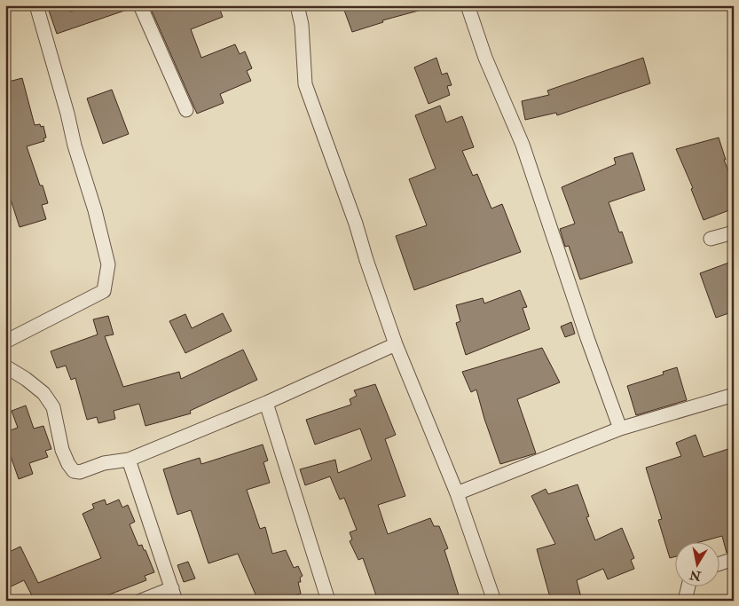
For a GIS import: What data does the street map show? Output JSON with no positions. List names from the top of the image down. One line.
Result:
{"north":"bottom"}
